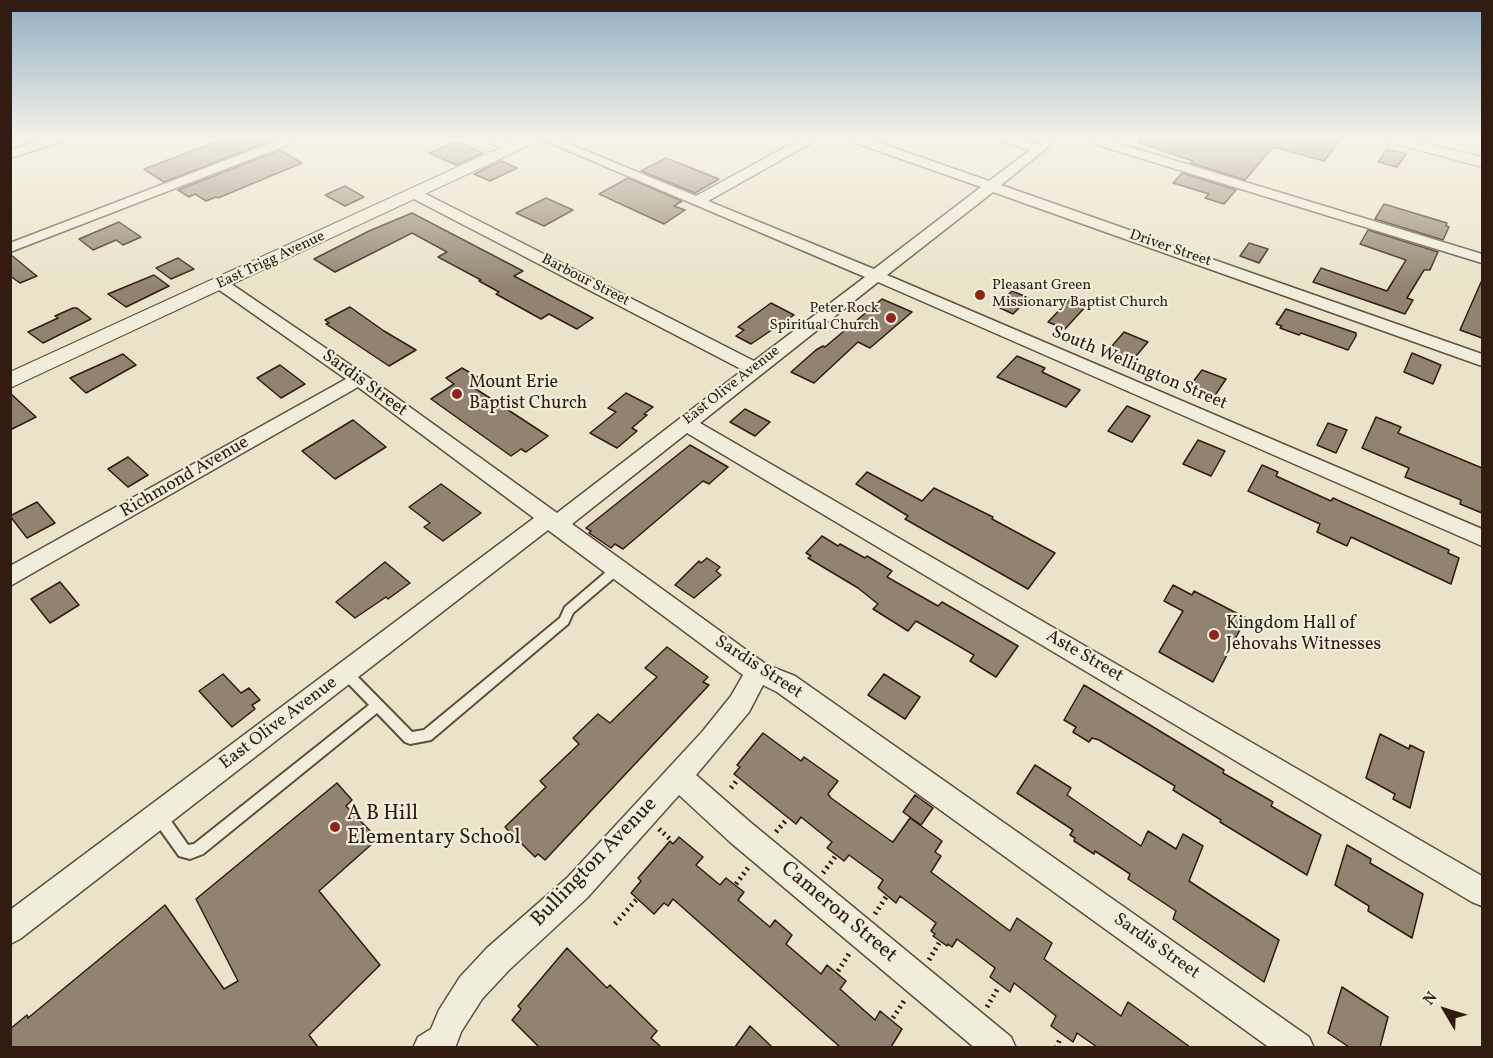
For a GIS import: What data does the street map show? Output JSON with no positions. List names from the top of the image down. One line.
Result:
{"streets":{"street":["Driver Street","East Trigg Avenue","Barbour Street","South Wellington Street","Sardis Street","East Olive Avenue","Richmond Avenue","Aste Street","Bullington Avenue","Cameron Street"]},"crossings":[["East Trigg Avenue","Barbour Street"],["East Trigg Avenue","Sardis Street"],["Barbour Street","East Olive Avenue"],["South Wellington Street","East Olive Avenue"],["Sardis Street","East Olive Avenue"],["Sardis Street","Richmond Avenue"],["Sardis Street","Bullington Avenue"],["East Olive Avenue","Aste Street"],["Bullington Avenue","Cameron Street"]],"places":["Pleasant Green Missionary Baptist Church","Peter Rock Spiritual Church","Mount Erie Baptist Church","Kingdom Hall of Jehovahs Witnesses","A B Hill Elementary School"],"north":"top left"}
